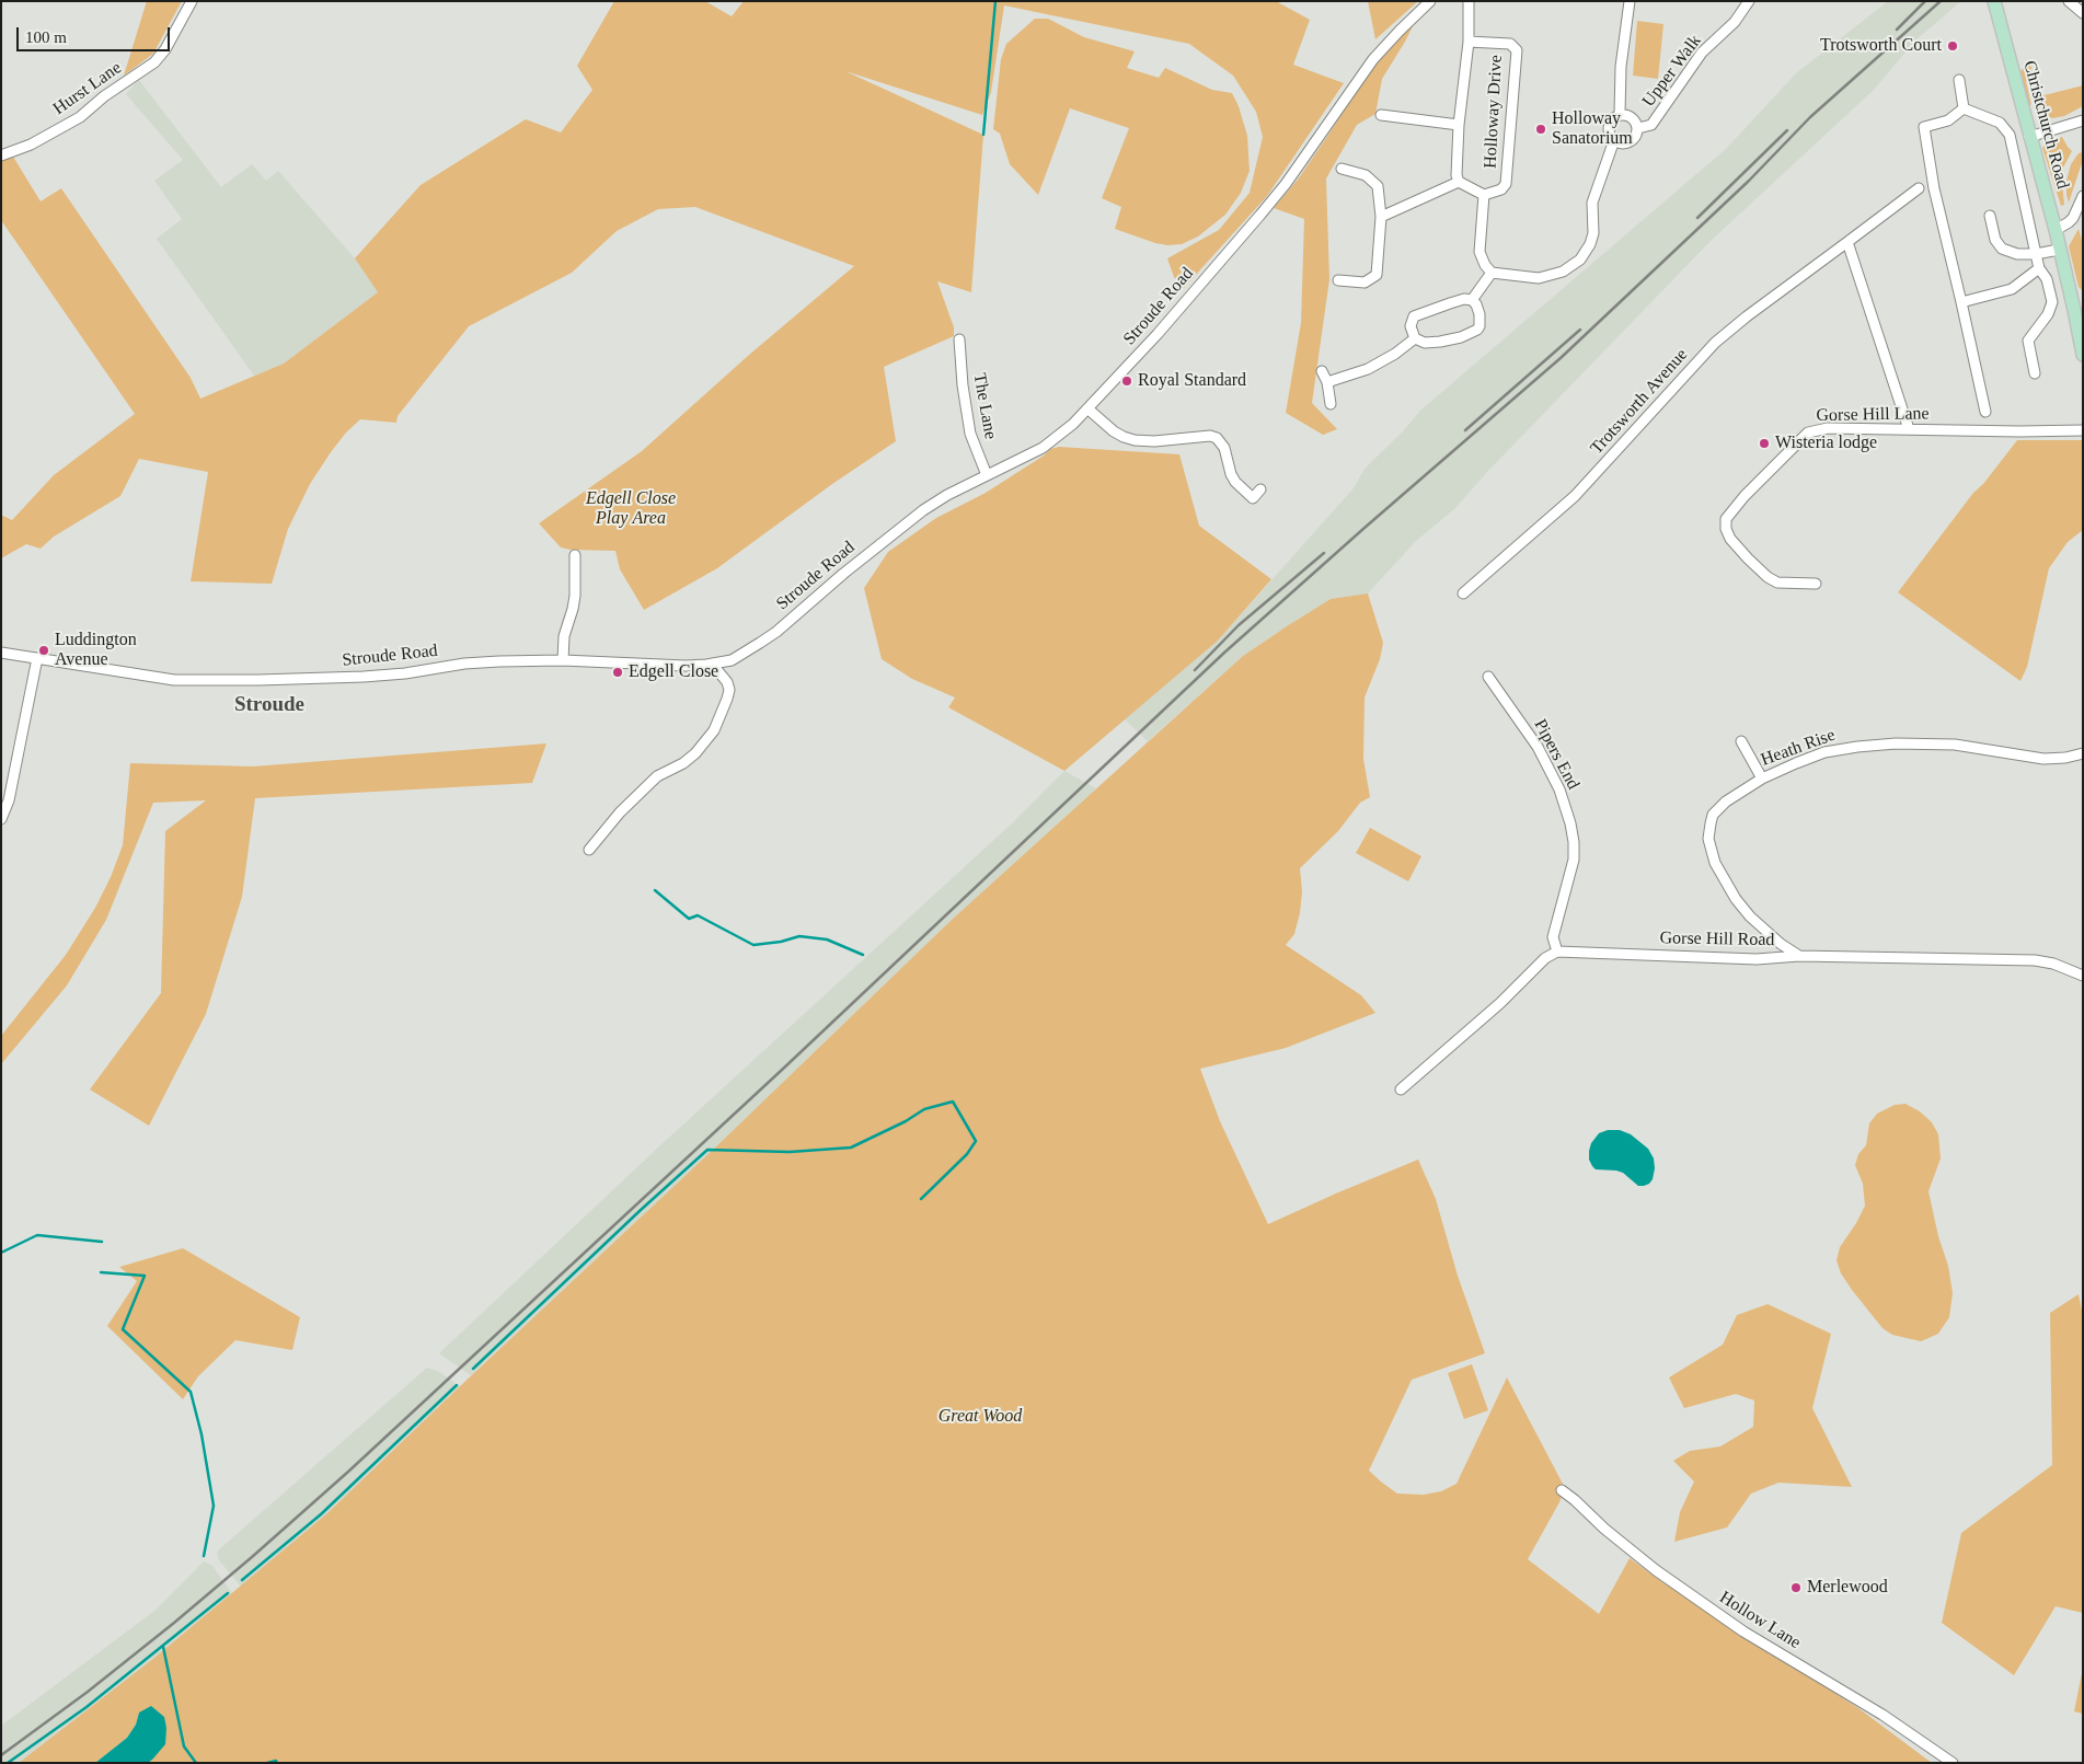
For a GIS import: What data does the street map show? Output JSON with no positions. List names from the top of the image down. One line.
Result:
{"streets":{"main road":["Christchurch Road"],"street":["Upper Walk","Hurst Lane","Holloway Drive","Stroude Road","Trotsworth Avenue","The Lane","Gorse Hill Lane","Heath Rise","Pipers End","Gorse Hill Road","Hollow Lane"]},"crossings":[["Stroude Road","The Lane"],["Heath Rise","Gorse Hill Road"],["Pipers End","Gorse Hill Road"]],"districts":["Stroude"],"parks":["Edgell Close Play Area","Great Wood"],"places":["Trotsworth Court","Holloway Sanatorium","Royal Standard","Wisteria lodge","Luddington Avenue","Edgell Close","Merlewood"],"scale_bar":"100 m"}
